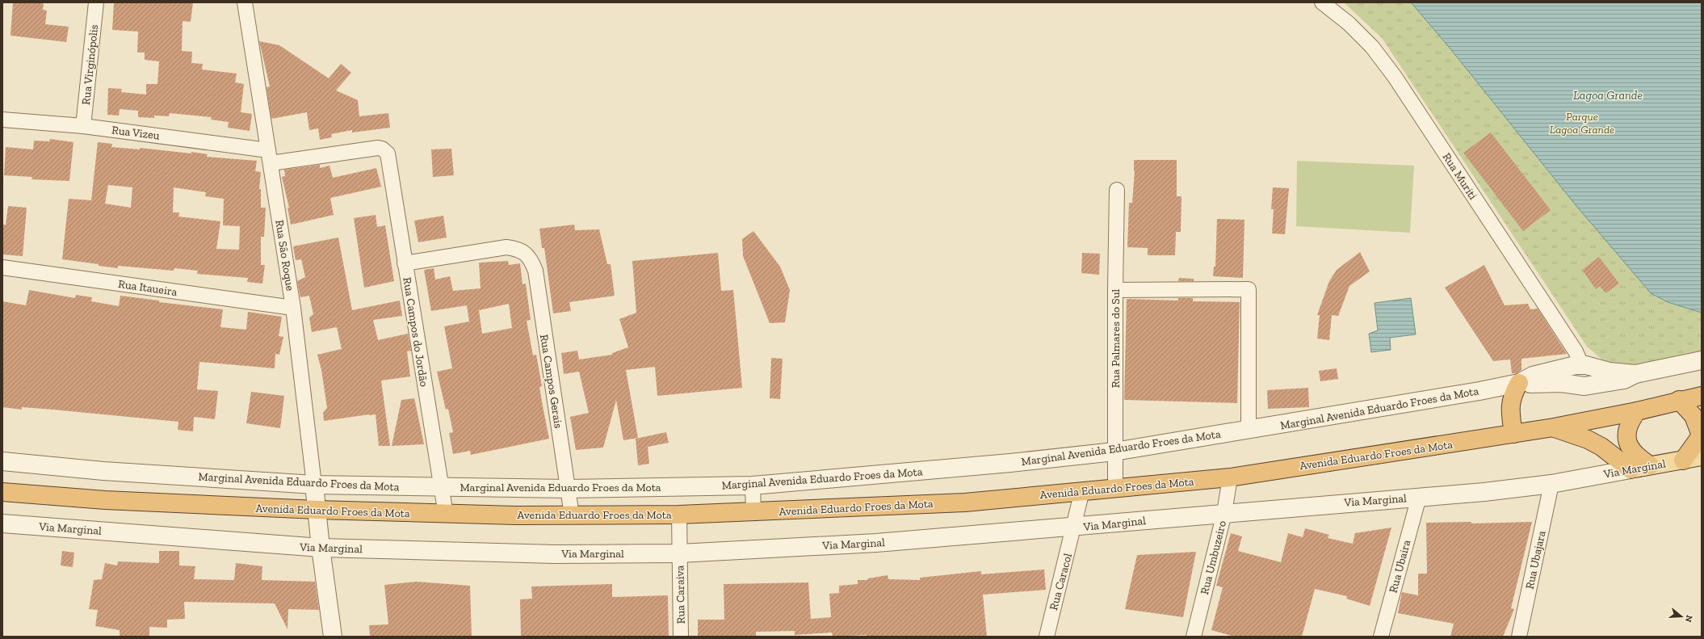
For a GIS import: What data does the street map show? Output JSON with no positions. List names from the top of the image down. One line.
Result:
{"streets":{"highway":["Avenida Eduardo Froes da Mota"],"main road":["Via Marginal"],"street":["Rua Virginópolis","Rua Vizeu","Rua Muriti","Rua São Roque","Rua Itaueira","Rua Campos do Jordão","Rua Palmares do Sul","Rua Campos Gerais","Marginal Avenida Eduardo Froes da Mota","Rua Umbuzeiro","Rua Ubajara","Rua Ubaira","Rua Caracol","Rua Caraiva"]},"crossings":[["Rua Virginópolis","Rua Vizeu"],["Rua Vizeu","Rua São Roque"],["Rua Vizeu","Rua Campos do Jordão"],["Rua Muriti","Marginal Avenida Eduardo Froes da Mota"],["Rua São Roque","Rua Itaueira"],["Rua São Roque","Marginal Avenida Eduardo Froes da Mota"],["Rua São Roque","Avenida Eduardo Froes da Mota"],["Rua São Roque","Via Marginal"],["Rua Campos do Jordão","Rua Campos Gerais"],["Rua Campos do Jordão","Marginal Avenida Eduardo Froes da Mota"],["Rua Campos do Jordão","Avenida Eduardo Froes da Mota"],["Rua Palmares do Sul","Marginal Avenida Eduardo Froes da Mota"],["Rua Palmares do Sul","Avenida Eduardo Froes da Mota"],["Rua Campos Gerais","Marginal Avenida Eduardo Froes da Mota"],["Rua Campos Gerais","Avenida Eduardo Froes da Mota"],["Avenida Eduardo Froes da Mota","Via Marginal"],["Avenida Eduardo Froes da Mota","Rua Umbuzeiro"],["Avenida Eduardo Froes da Mota","Rua Caracol"],["Avenida Eduardo Froes da Mota","Rua Caraiva"],["Via Marginal","Rua Umbuzeiro"],["Via Marginal","Rua Ubajara"],["Via Marginal","Rua Ubaira"],["Via Marginal","Rua Caracol"],["Via Marginal","Rua Caraiva"]],"water":["Lagoa Grande"],"parks":["Parque Lagoa Grande"],"north":"right"}
